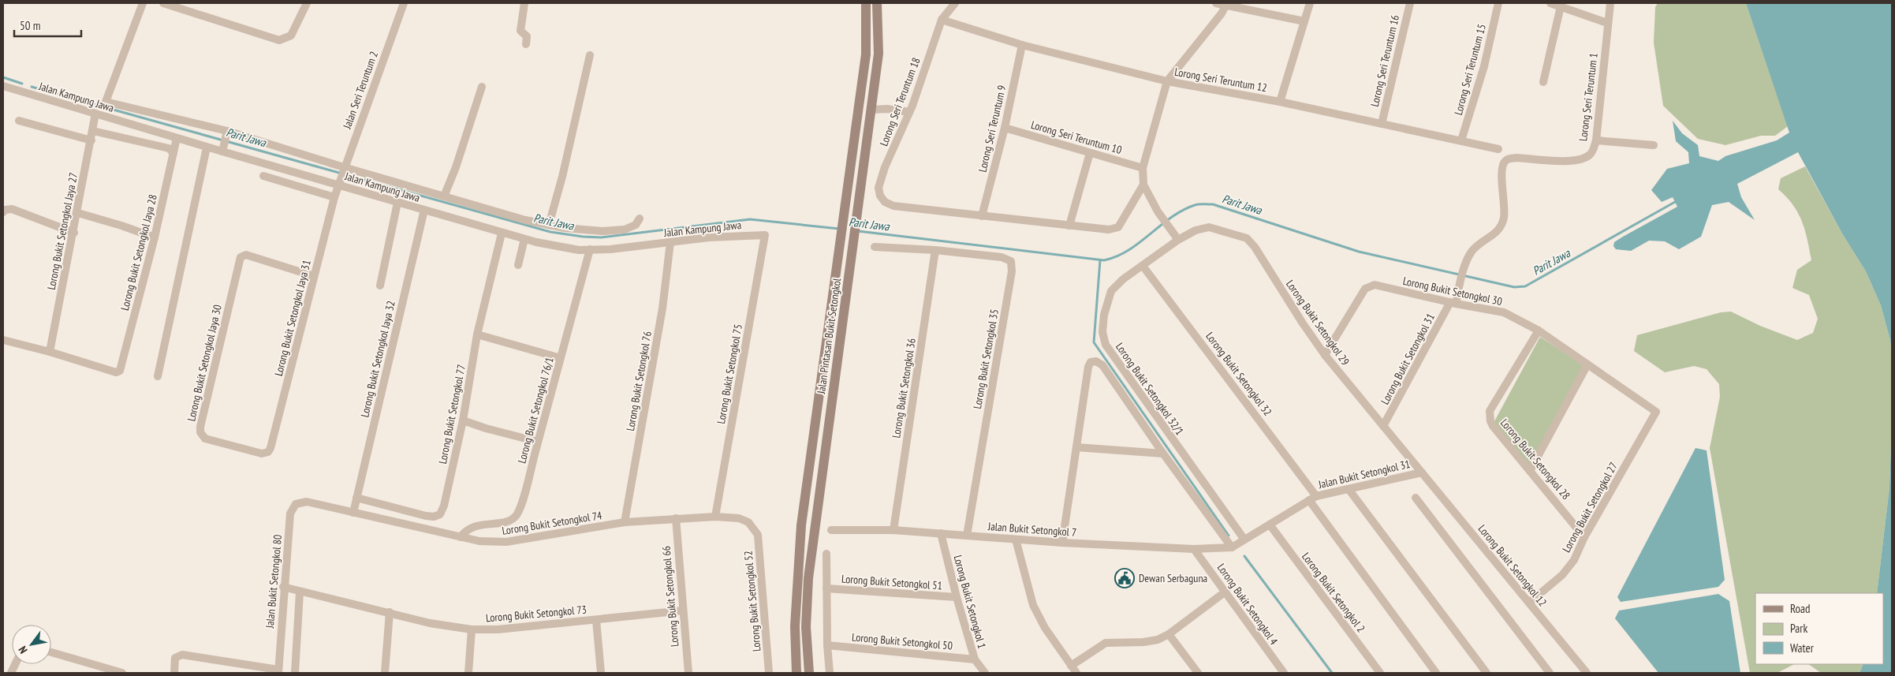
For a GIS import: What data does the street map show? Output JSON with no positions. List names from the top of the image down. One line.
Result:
{"streets":{"main road":["Jalan Pintasan Bukit Setongkol"],"street":["Lorong Seri Teruntum 16","Lorong Seri Teruntum 15","Lorong Seri Teruntum 12","Jalan Seri Teruntum 2","Jalan Kampung Jawa","Lorong Seri Teruntum 1","Lorong Seri Teruntum 18","Lorong Seri Teruntum 9","Lorong Seri Teruntum 10","Lorong Bukit Setongkol Jaya 27","Lorong Bukit Setongkol Jaya 28","Lorong Bukit Setongkol 30","Lorong Bukit Setongkol Jaya 31","Lorong Bukit Setongkol 29","Lorong Bukit Setongkol Jaya 32","Lorong Bukit Setongkol 35","Lorong Bukit Setongkol 31","Lorong Bukit Setongkol Jaya 30","Lorong Bukit Setongkol 75","Lorong Bukit Setongkol 32","Lorong Bukit Setongkol 76","Lorong Bukit Setongkol 36","Lorong Bukit Setongkol 32/1","Lorong Bukit Setongkol 76/1","Lorong Bukit Setongkol 77","Lorong Bukit Setongkol 28","Jalan Bukit Setongkol 31","Lorong Bukit Setongkol 27","Lorong Bukit Setongkol 74","Jalan Bukit Setongkol 7","Lorong Bukit Setongkol 12","Jalan Bukit Setongkol 80","Lorong Bukit Setongkol 51","Lorong Bukit Setongkol 2","Lorong Bukit Setongkol 66","Lorong Bukit Setongkol 52","Lorong Bukit Setongkol 1","Lorong Bukit Setongkol 4","Lorong Bukit Setongkol 73","Lorong Bukit Setongkol 50"]},"crossings":[["Lorong Seri Teruntum 16","Lorong Seri Teruntum 12"],["Lorong Seri Teruntum 15","Lorong Seri Teruntum 12"],["Lorong Seri Teruntum 12","Lorong Seri Teruntum 18"],["Lorong Seri Teruntum 12","Lorong Seri Teruntum 9"],["Jalan Seri Teruntum 2","Jalan Kampung Jawa"],["Jalan Seri Teruntum 2","Lorong Bukit Setongkol Jaya 31"],["Jalan Kampung Jawa","Lorong Bukit Setongkol Jaya 27"],["Jalan Kampung Jawa","Lorong Bukit Setongkol Jaya 28"],["Jalan Kampung Jawa","Lorong Bukit Setongkol Jaya 31"],["Jalan Kampung Jawa","Lorong Bukit Setongkol Jaya 32"],["Jalan Kampung Jawa","Lorong Bukit Setongkol 75"],["Jalan Kampung Jawa","Lorong Bukit Setongkol 76"],["Jalan Kampung Jawa","Lorong Bukit Setongkol 76/1"],["Jalan Kampung Jawa","Lorong Bukit Setongkol 77"],["Lorong Seri Teruntum 1","Lorong Bukit Setongkol 31"],["Lorong Seri Teruntum 18","Lorong Seri Teruntum 9"],["Lorong Seri Teruntum 9","Lorong Seri Teruntum 10"],["Lorong Bukit Setongkol Jaya 27","Lorong Bukit Setongkol Jaya 28"],["Lorong Bukit Setongkol 30","Lorong Bukit Setongkol 29"],["Lorong Bukit Setongkol 30","Lorong Bukit Setongkol 31"],["Lorong Bukit Setongkol 30","Lorong Bukit Setongkol 28"],["Lorong Bukit Setongkol 30","Lorong Bukit Setongkol 27"],["Lorong Bukit Setongkol Jaya 31","Lorong Bukit Setongkol Jaya 30"],["Lorong Bukit Setongkol 29","Lorong Bukit Setongkol 31"],["Lorong Bukit Setongkol 29","Lorong Bukit Setongkol 32/1"],["Lorong Bukit Setongkol 29","Jalan Bukit Setongkol 31"],["Lorong Bukit Setongkol 29","Lorong Bukit Setongkol 12"],["Lorong Bukit Setongkol Jaya 32","Lorong Bukit Setongkol 77"],["Lorong Bukit Setongkol Jaya 32","Lorong Bukit Setongkol 74"],["Lorong Bukit Setongkol 35","Lorong Bukit Setongkol 36"],["Lorong Bukit Setongkol 35","Jalan Bukit Setongkol 7"],["Lorong Bukit Setongkol 75","Lorong Bukit Setongkol 74"],["Lorong Bukit Setongkol 32","Lorong Bukit Setongkol 32/1"],["Lorong Bukit Setongkol 32","Jalan Bukit Setongkol 31"],["Lorong Bukit Setongkol 76","Lorong Bukit Setongkol 74"],["Lorong Bukit Setongkol 36","Jalan Bukit Setongkol 7"],["Lorong Bukit Setongkol 32/1","Jalan Bukit Setongkol 31"],["Lorong Bukit Setongkol 76/1","Lorong Bukit Setongkol 74"],["Lorong Bukit Setongkol 28","Lorong Bukit Setongkol 27"],["Jalan Bukit Setongkol 31","Jalan Bukit Setongkol 7"],["Jalan Bukit Setongkol 31","Lorong Bukit Setongkol 12"],["Jalan Bukit Setongkol 31","Lorong Bukit Setongkol 2"],["Lorong Bukit Setongkol 27","Lorong Bukit Setongkol 12"],["Lorong Bukit Setongkol 74","Jalan Bukit Setongkol 80"],["Lorong Bukit Setongkol 74","Lorong Bukit Setongkol 66"],["Lorong Bukit Setongkol 74","Lorong Bukit Setongkol 52"],["Jalan Bukit Setongkol 7","Lorong Bukit Setongkol 1"],["Jalan Bukit Setongkol 7","Lorong Bukit Setongkol 4"],["Jalan Bukit Setongkol 80","Lorong Bukit Setongkol 73"],["Lorong Bukit Setongkol 51","Lorong Bukit Setongkol 1"],["Lorong Bukit Setongkol 66","Lorong Bukit Setongkol 73"],["Lorong Bukit Setongkol 1","Lorong Bukit Setongkol 50"]],"water":["Parit Jawa"],"places":{"public building":["Dewan Serbaguna"]},"legend":["Road","Park","Water"],"scale_bar":"50 m","north":"bottom left"}
